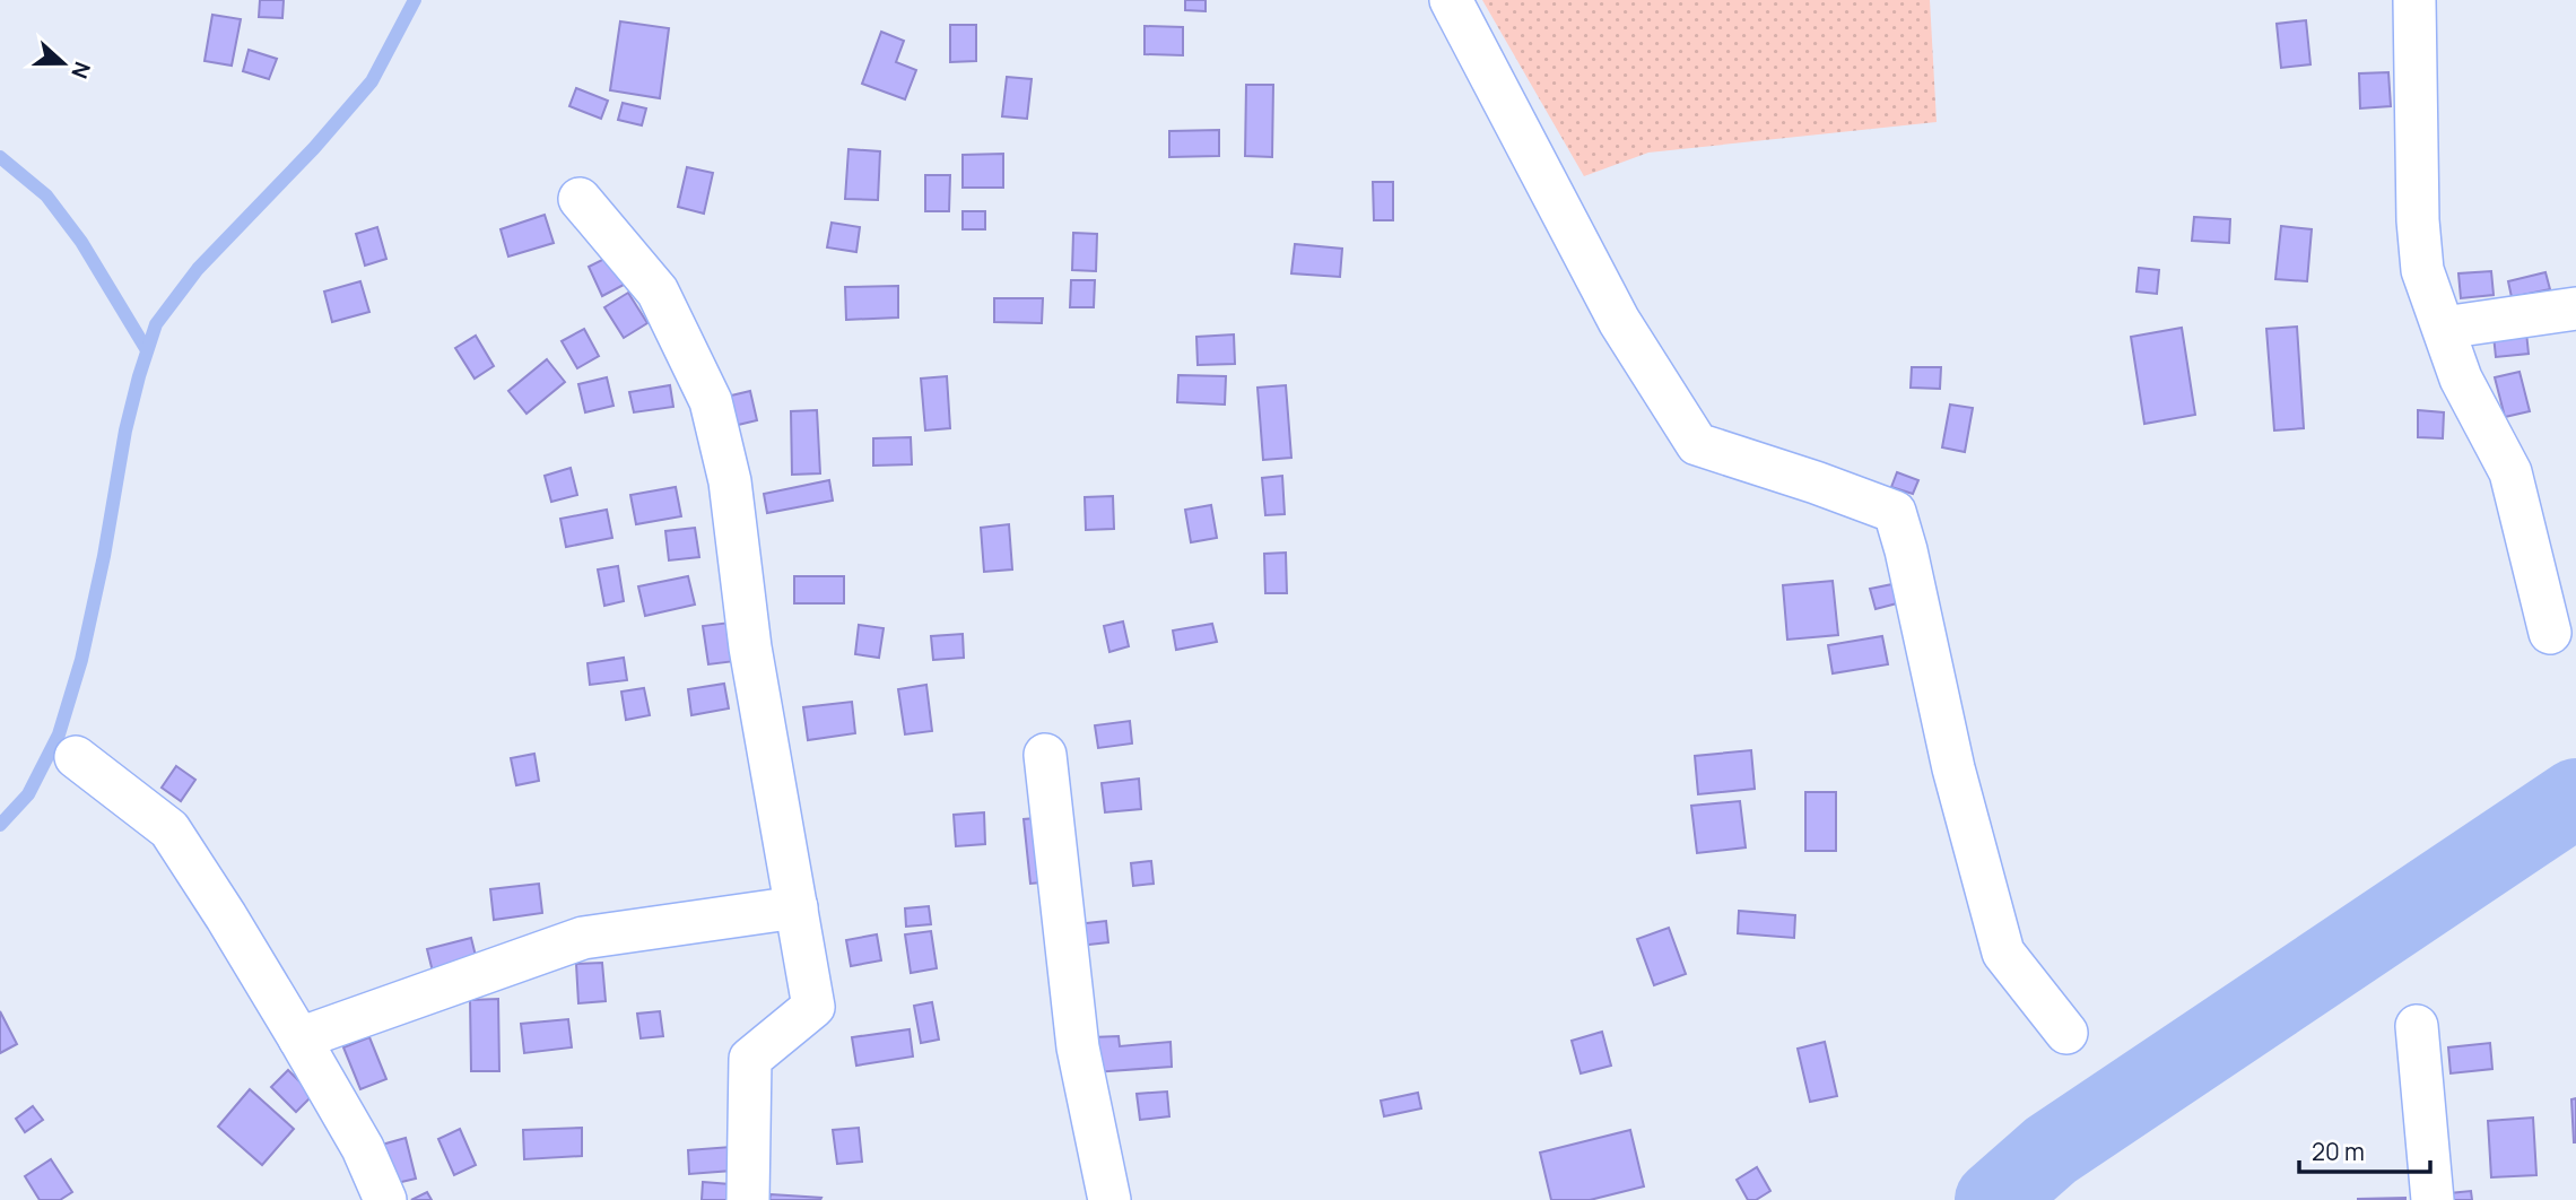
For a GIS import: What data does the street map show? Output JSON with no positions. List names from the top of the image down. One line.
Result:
{"scale_bar":"20 m","north":"right"}
